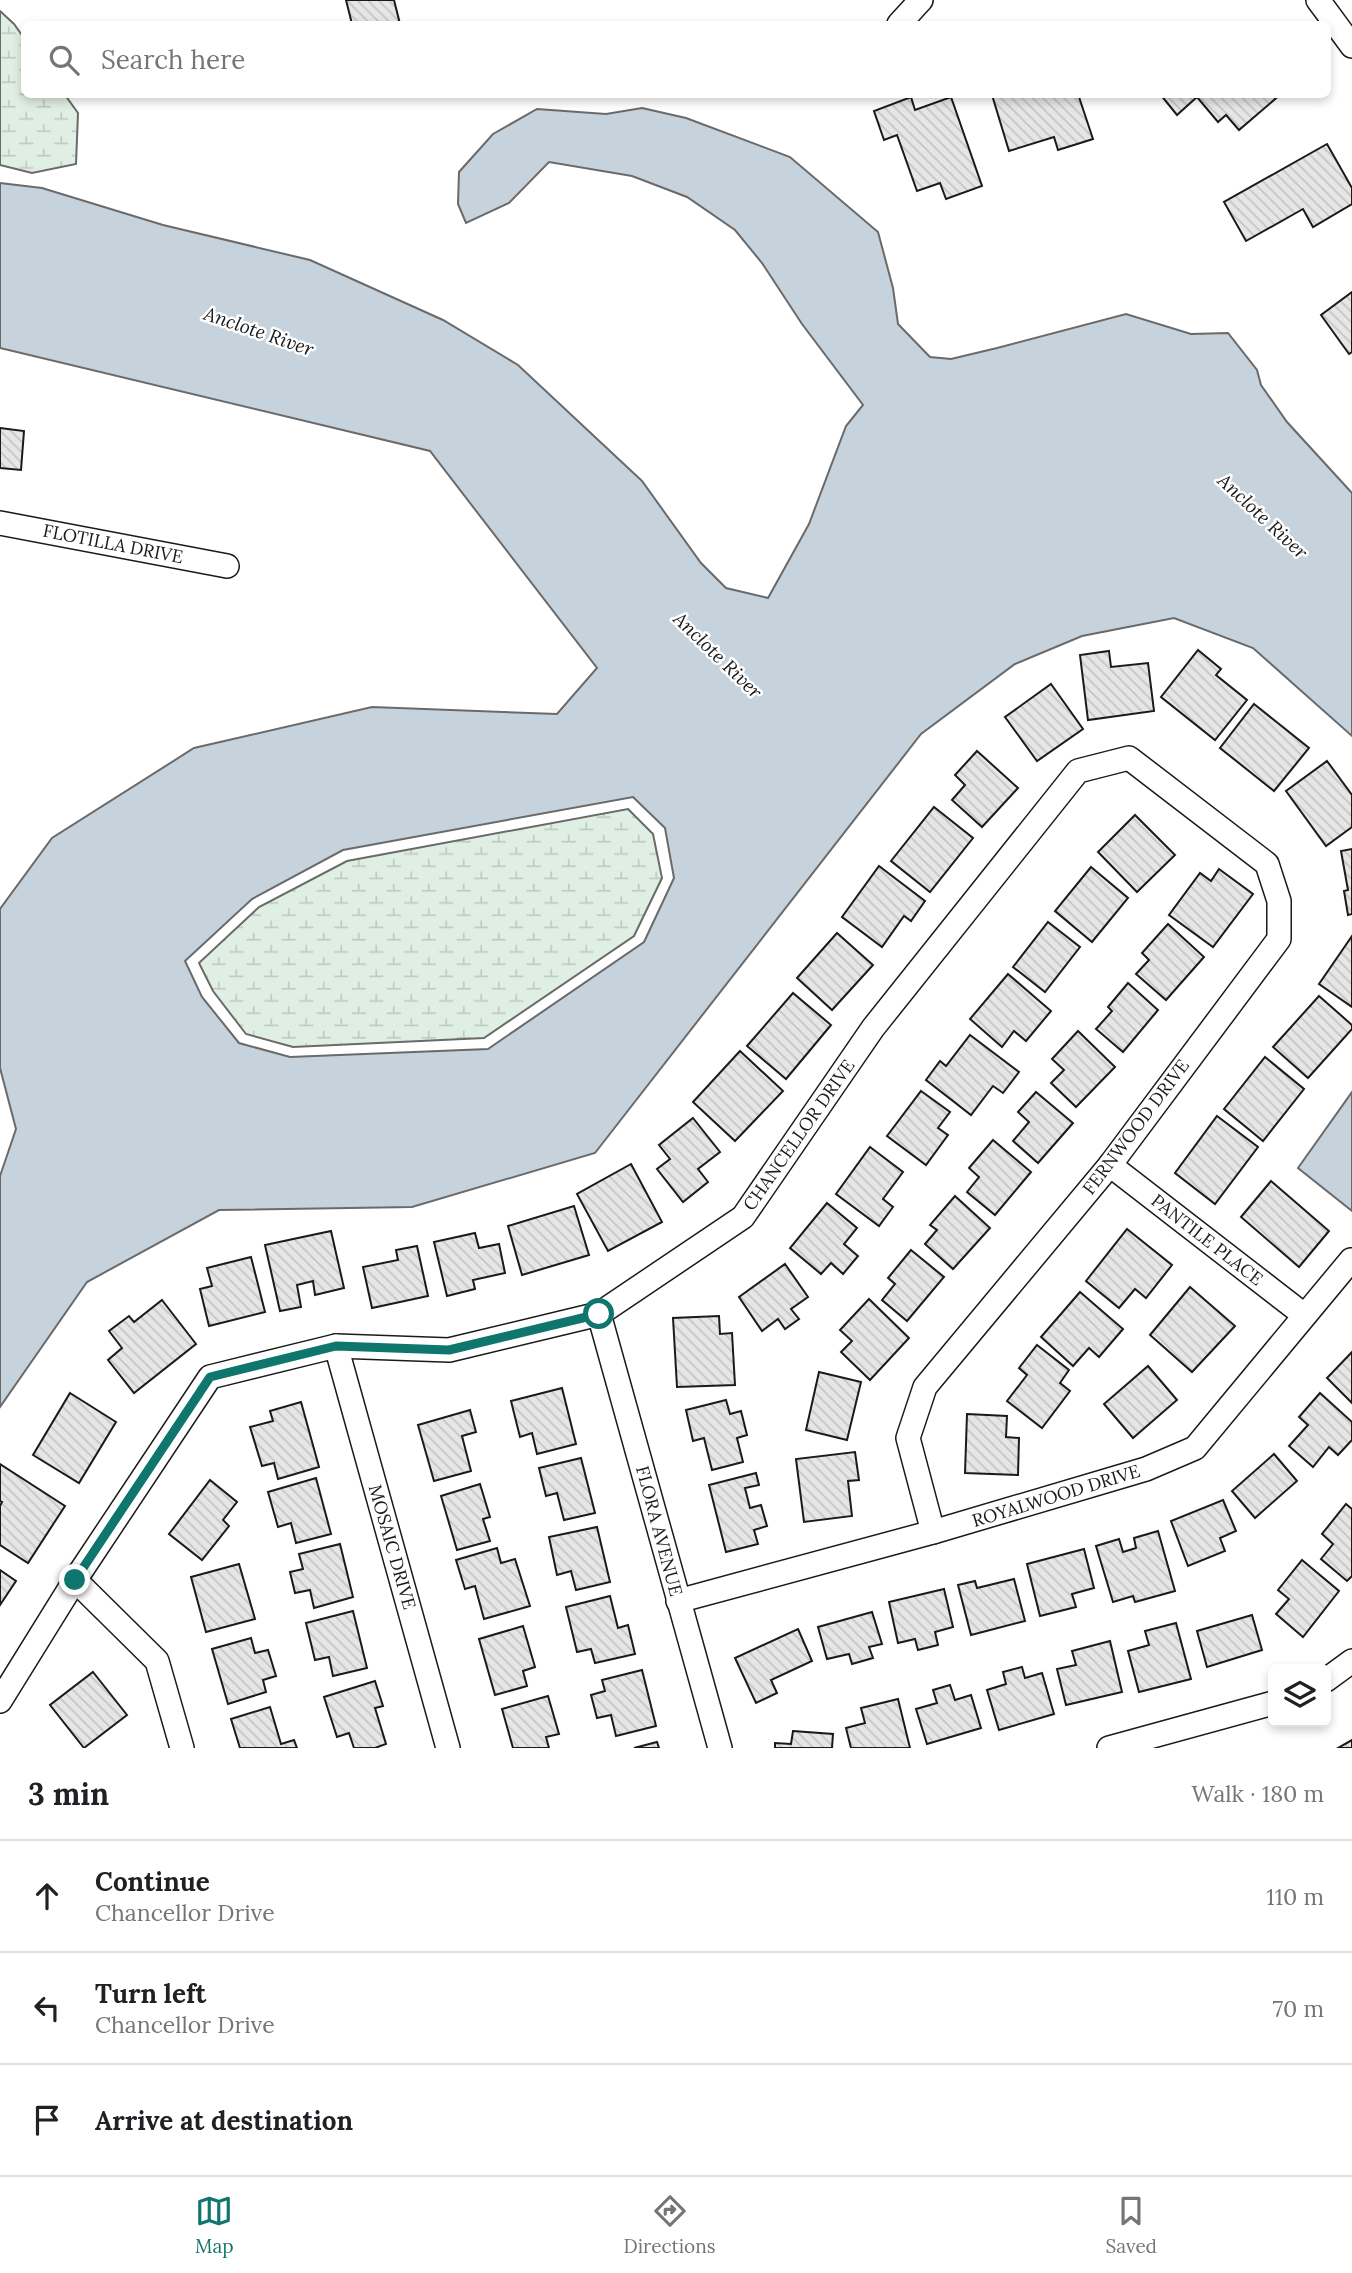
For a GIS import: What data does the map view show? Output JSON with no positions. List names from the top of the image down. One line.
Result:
{"streets":{"street":["FLOTILLA DRIVE","FERNWOOD DRIVE","CHANCELLOR DRIVE","PANTILE PLACE","ROYALWOOD DRIVE","FLORA AVENUE","MOSAIC DRIVE"]},"crossings":[["FERNWOOD DRIVE","CHANCELLOR DRIVE"],["FERNWOOD DRIVE","PANTILE PLACE"],["FERNWOOD DRIVE","ROYALWOOD DRIVE"],["CHANCELLOR DRIVE","FLORA AVENUE"],["CHANCELLOR DRIVE","MOSAIC DRIVE"],["PANTILE PLACE","ROYALWOOD DRIVE"],["ROYALWOOD DRIVE","FLORA AVENUE"]],"water":["Anclote River"],"page":{"search":"Search here","heading":["3 min","Walk · 180 m"],"list":[["Continue","Chancellor Drive","110 m"],["Turn left","Chancellor Drive","70 m"],"Arrive at destination"],"nav":["Map","Directions","Saved"]}}
